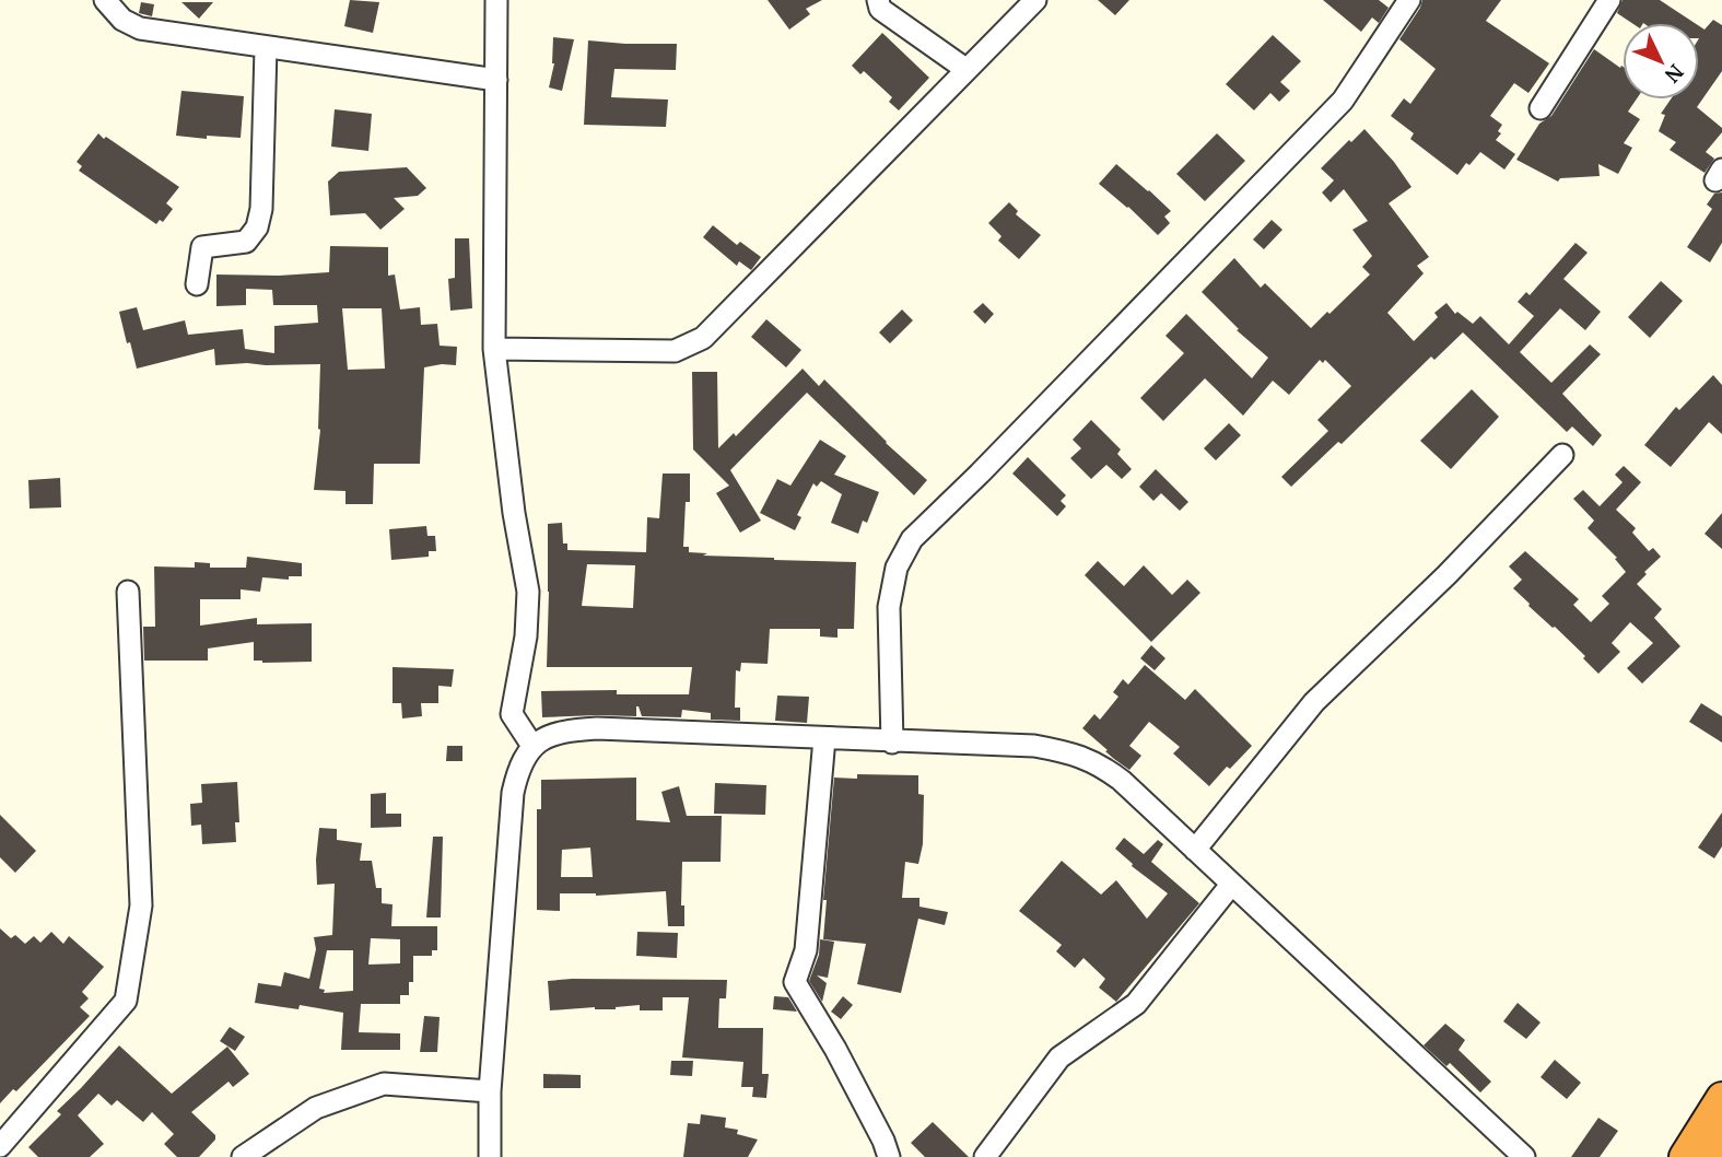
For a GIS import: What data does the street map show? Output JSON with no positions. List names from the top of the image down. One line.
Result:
{"north":"bottom right"}
